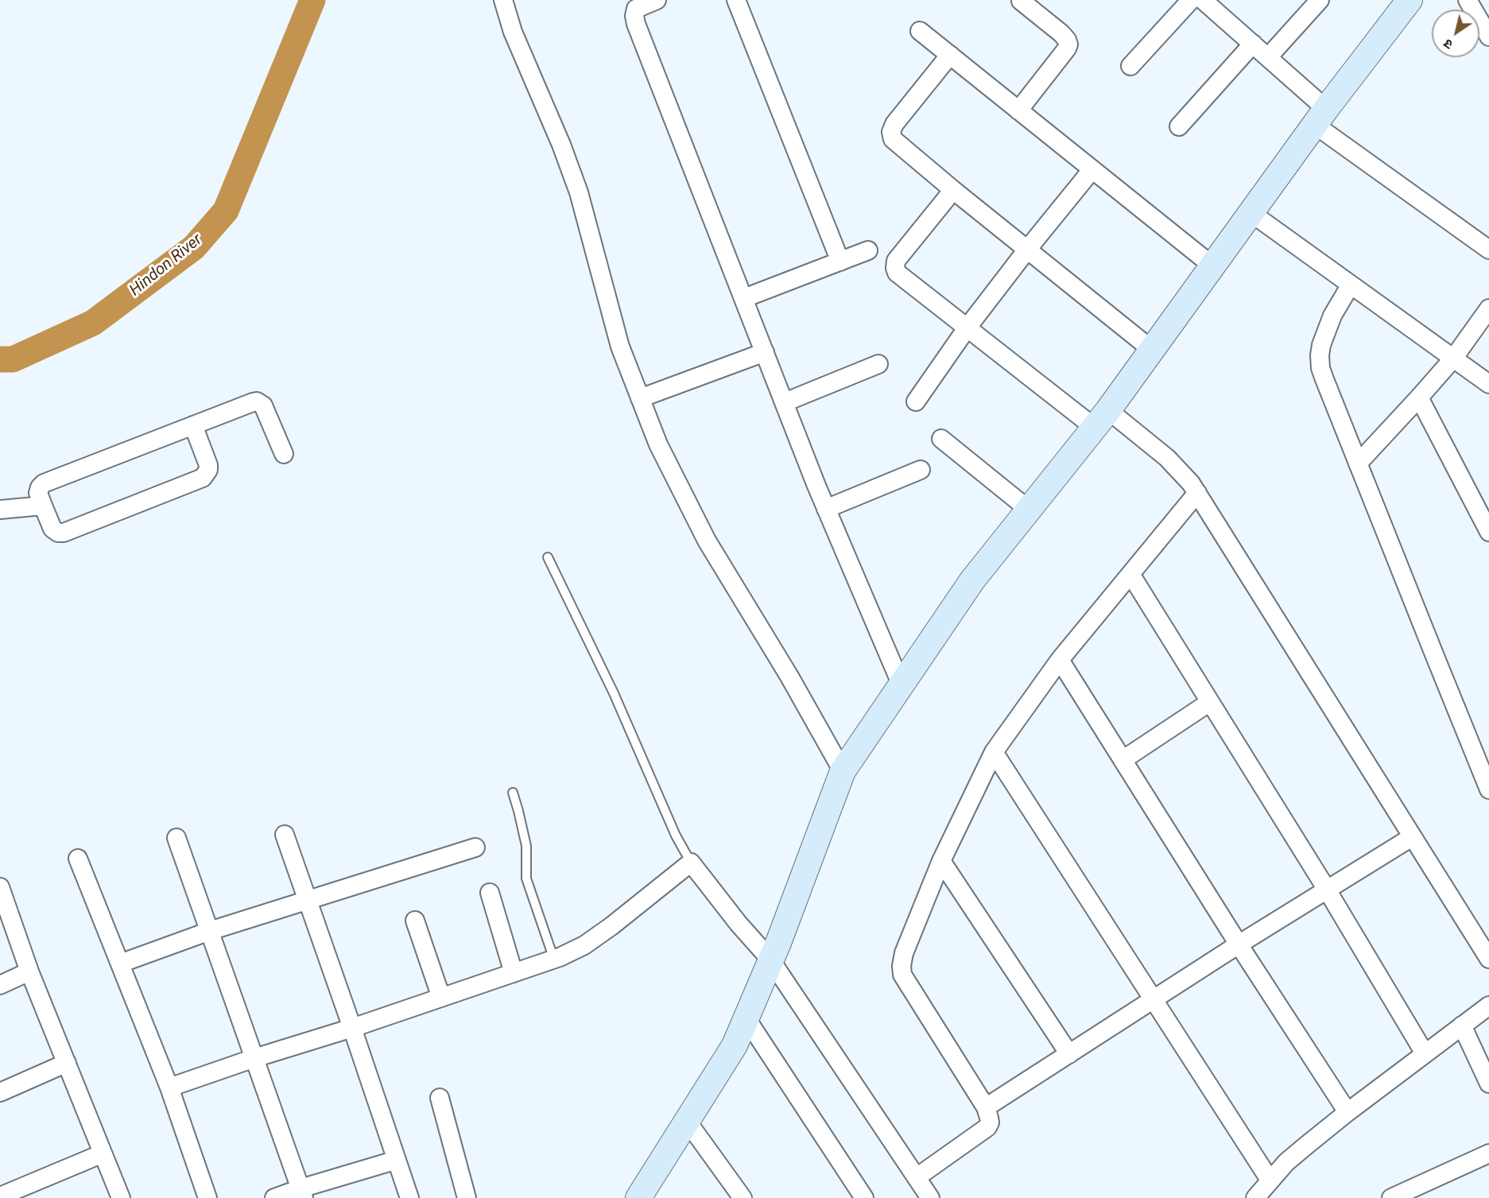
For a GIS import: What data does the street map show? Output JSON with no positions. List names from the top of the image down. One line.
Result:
{"water":["Hindon River"],"north":"bottom left"}
